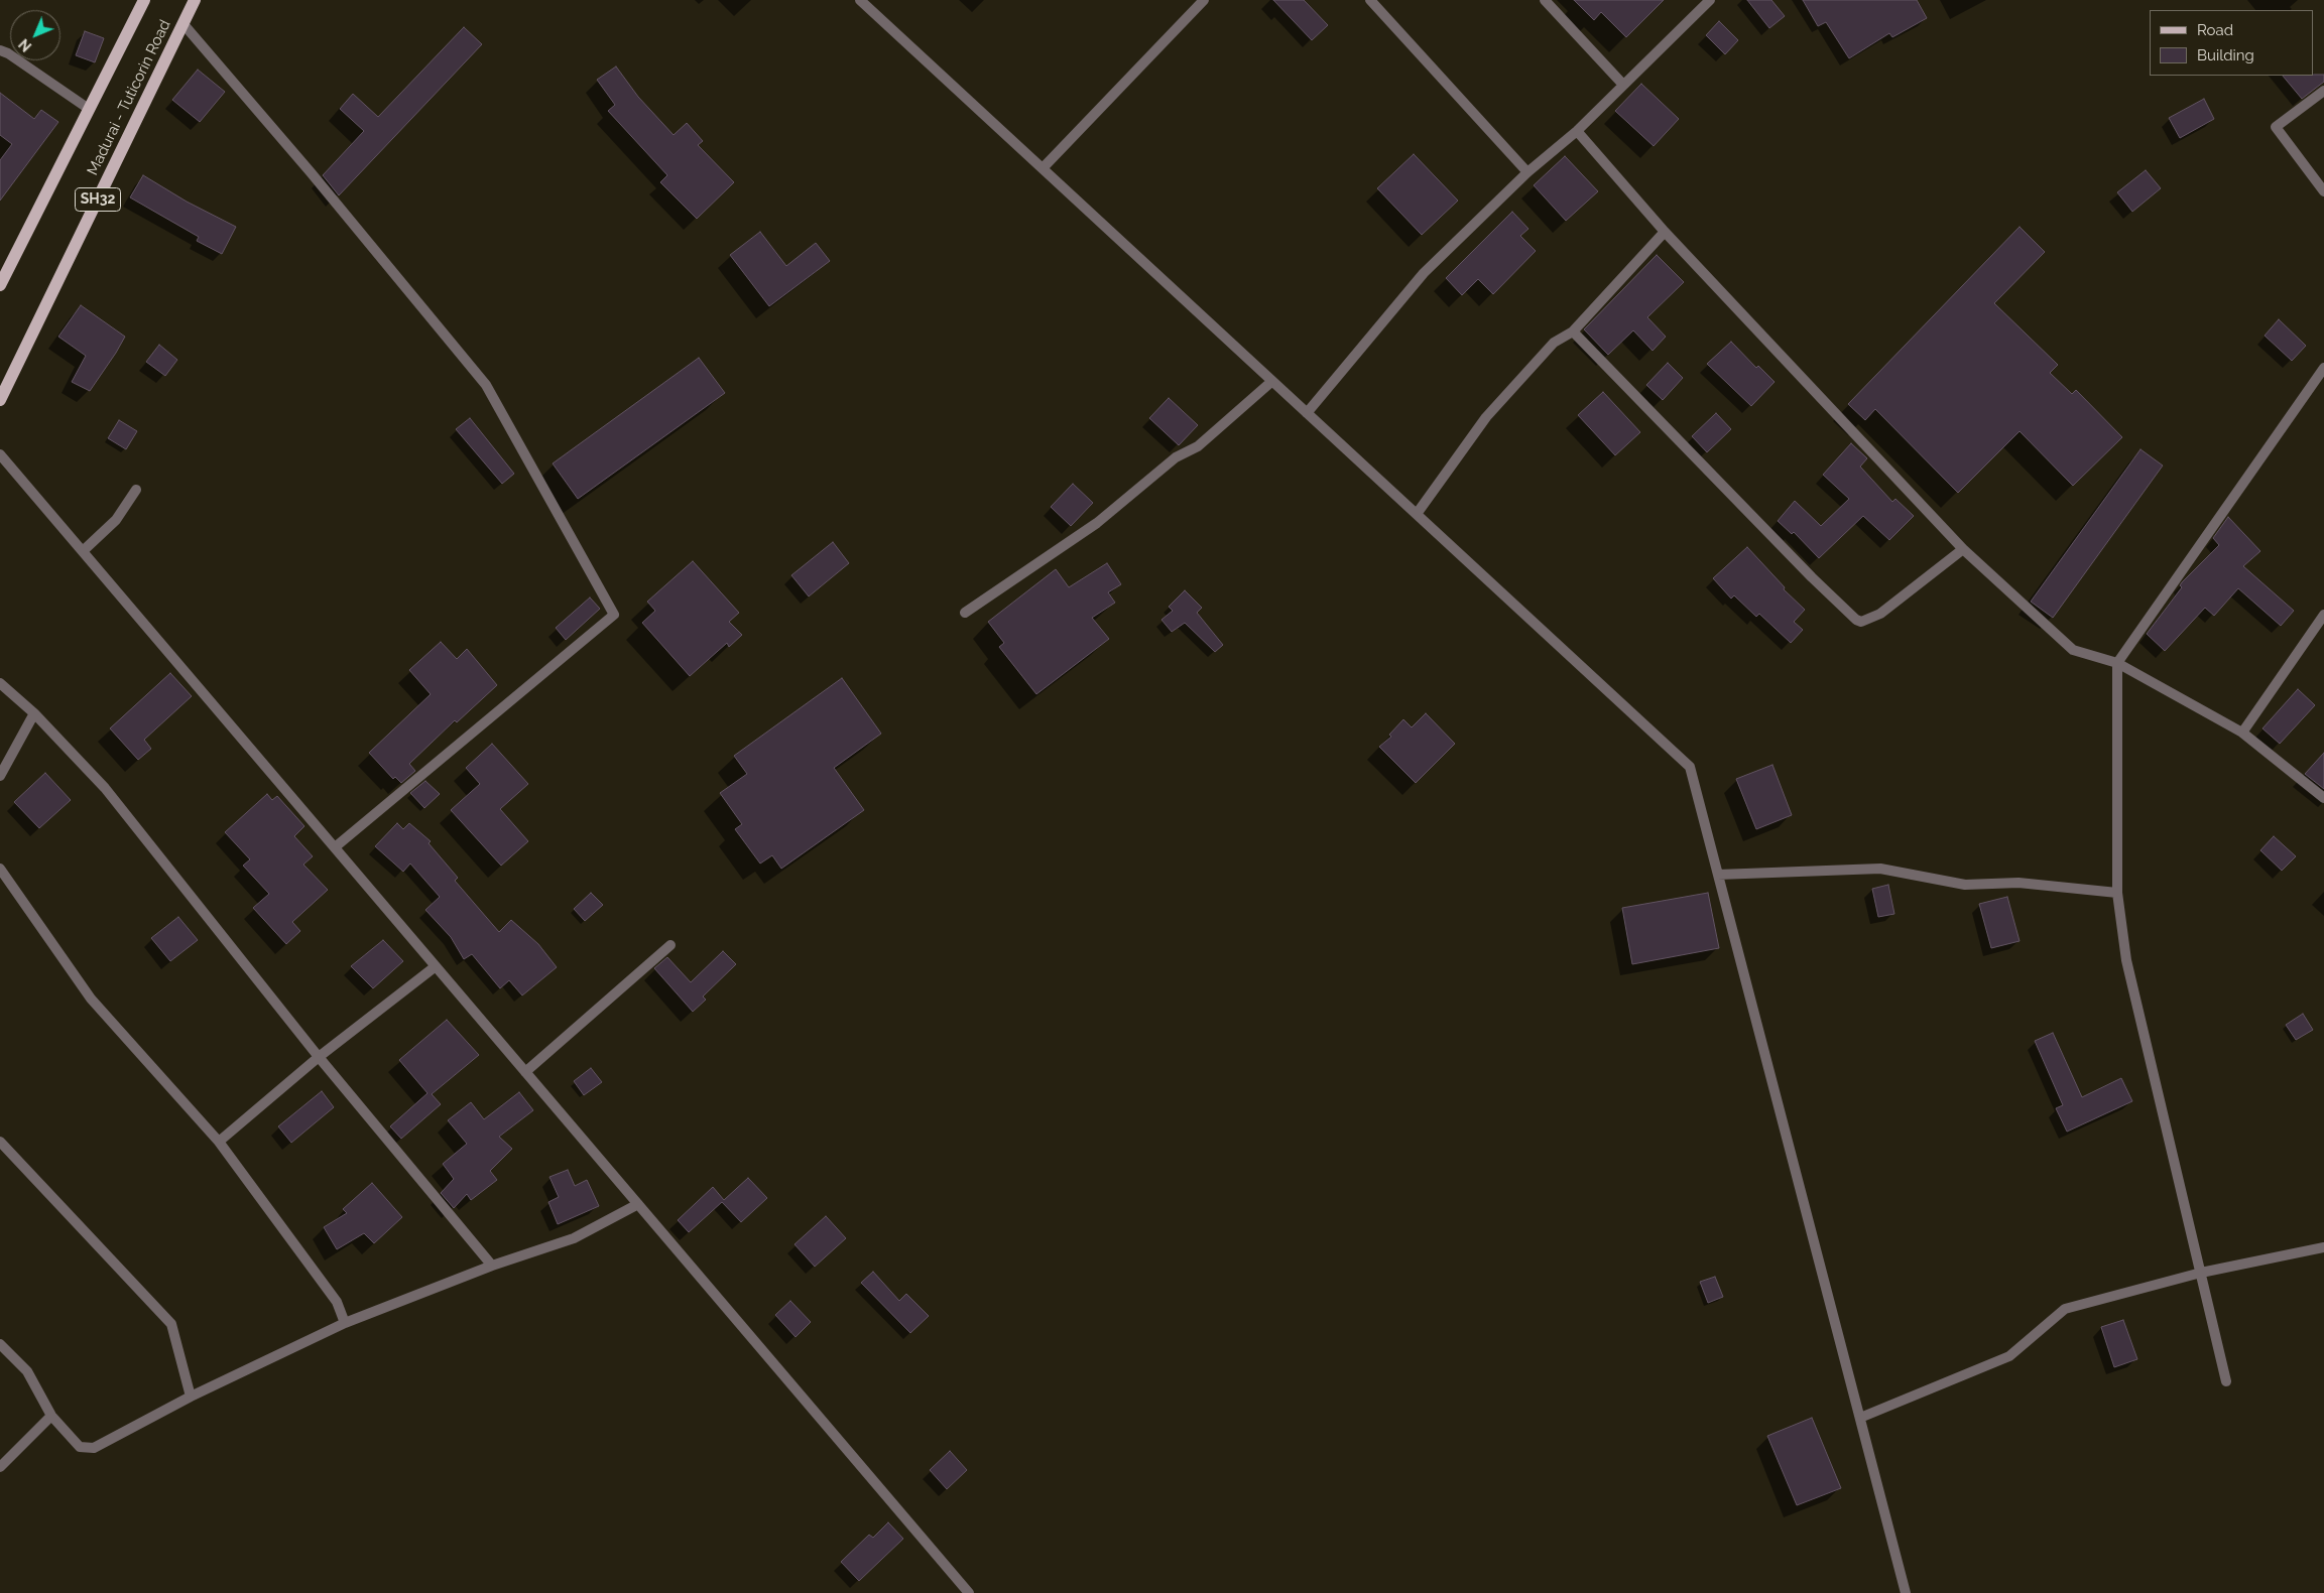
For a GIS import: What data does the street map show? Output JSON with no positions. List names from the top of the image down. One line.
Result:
{"streets":{"main road":["Madurai - Tuticorin Road","SH32"]},"legend":["Road","Building"],"north":"bottom left"}
